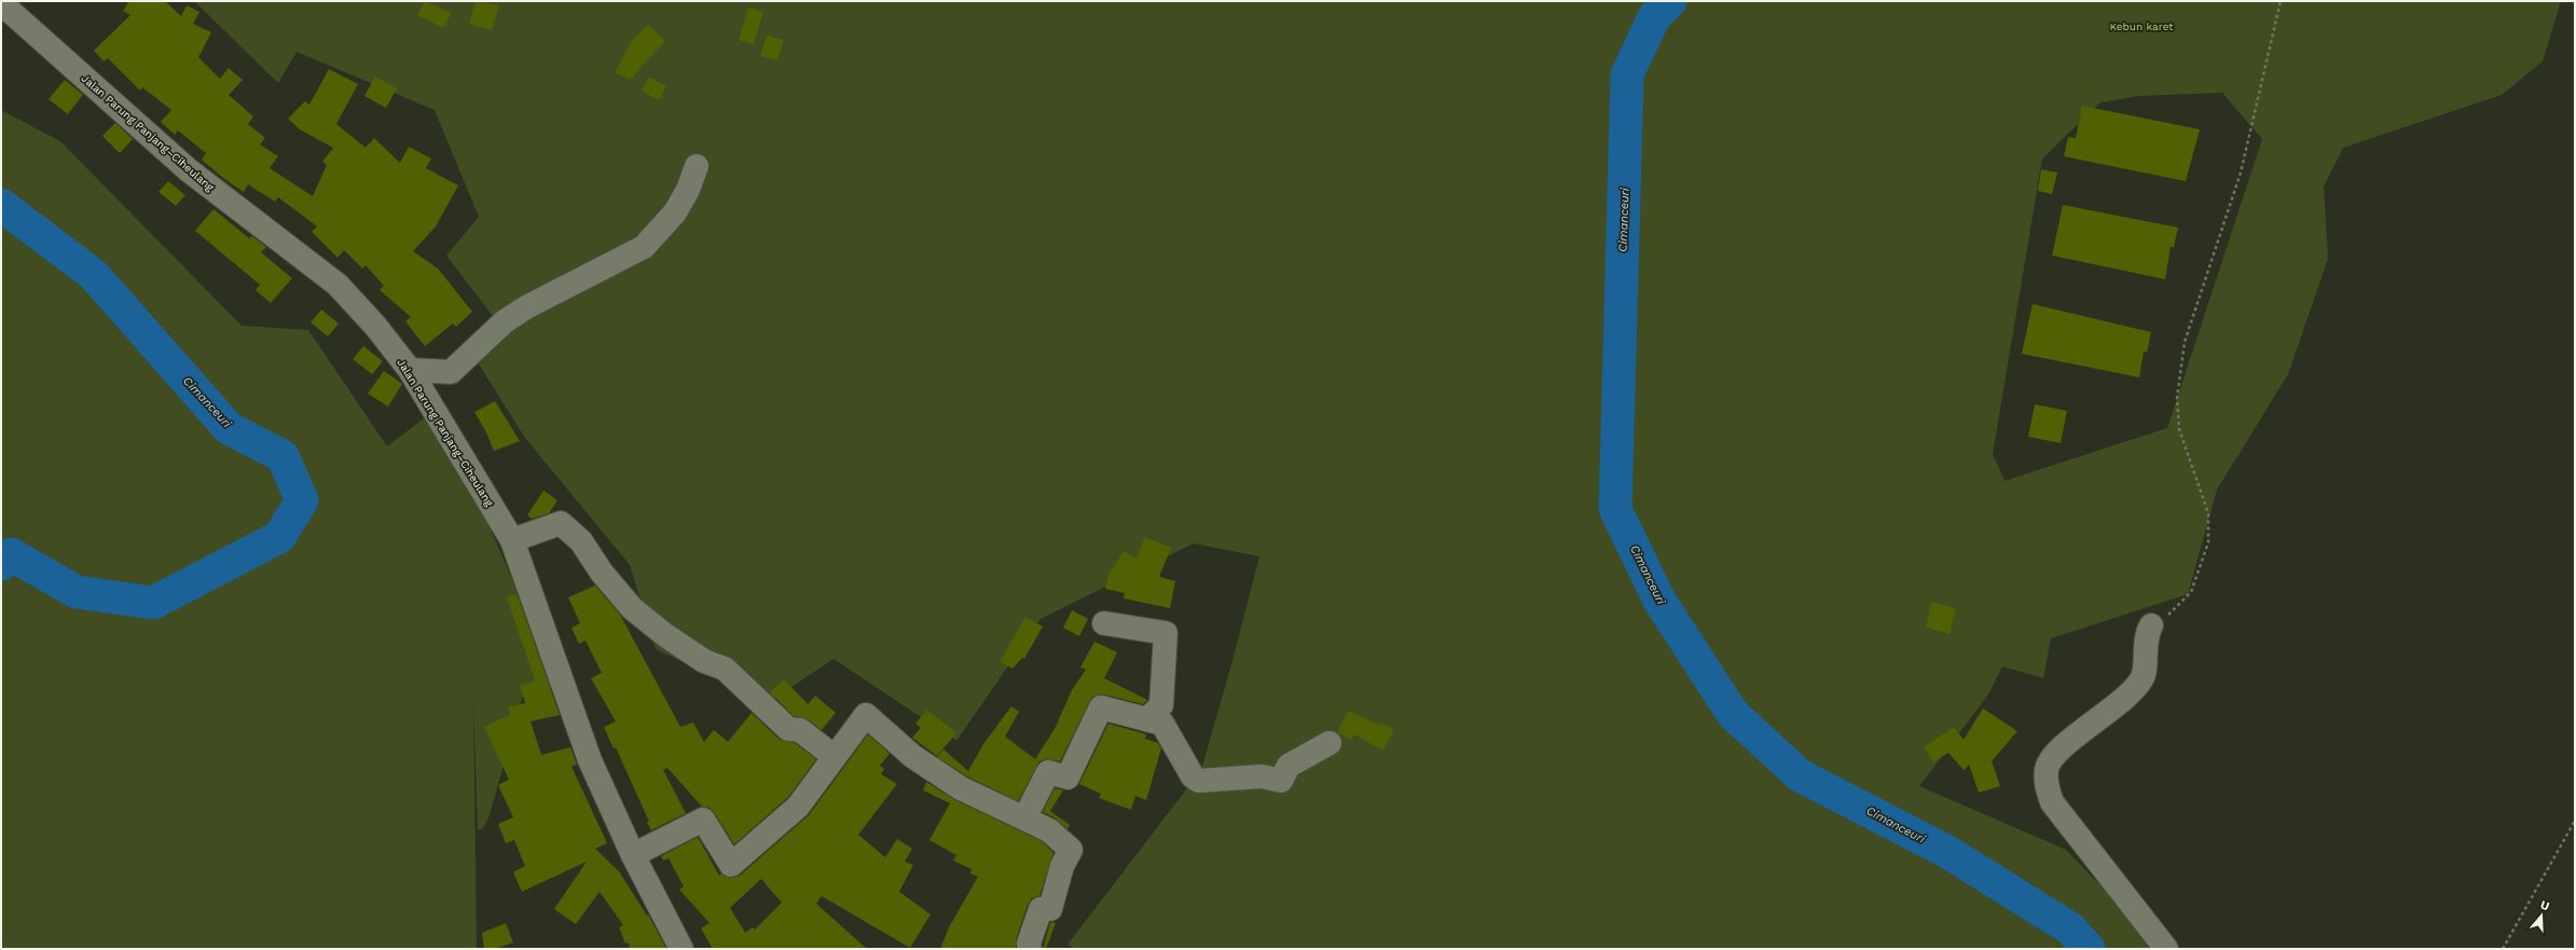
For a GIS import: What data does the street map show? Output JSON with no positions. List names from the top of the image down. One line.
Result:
{"streets":{"street":["Jalan Parung Panjang–Ciheulang"]},"water":["Cimanceuri"],"parks":["Kebun karet"],"north":"top"}
